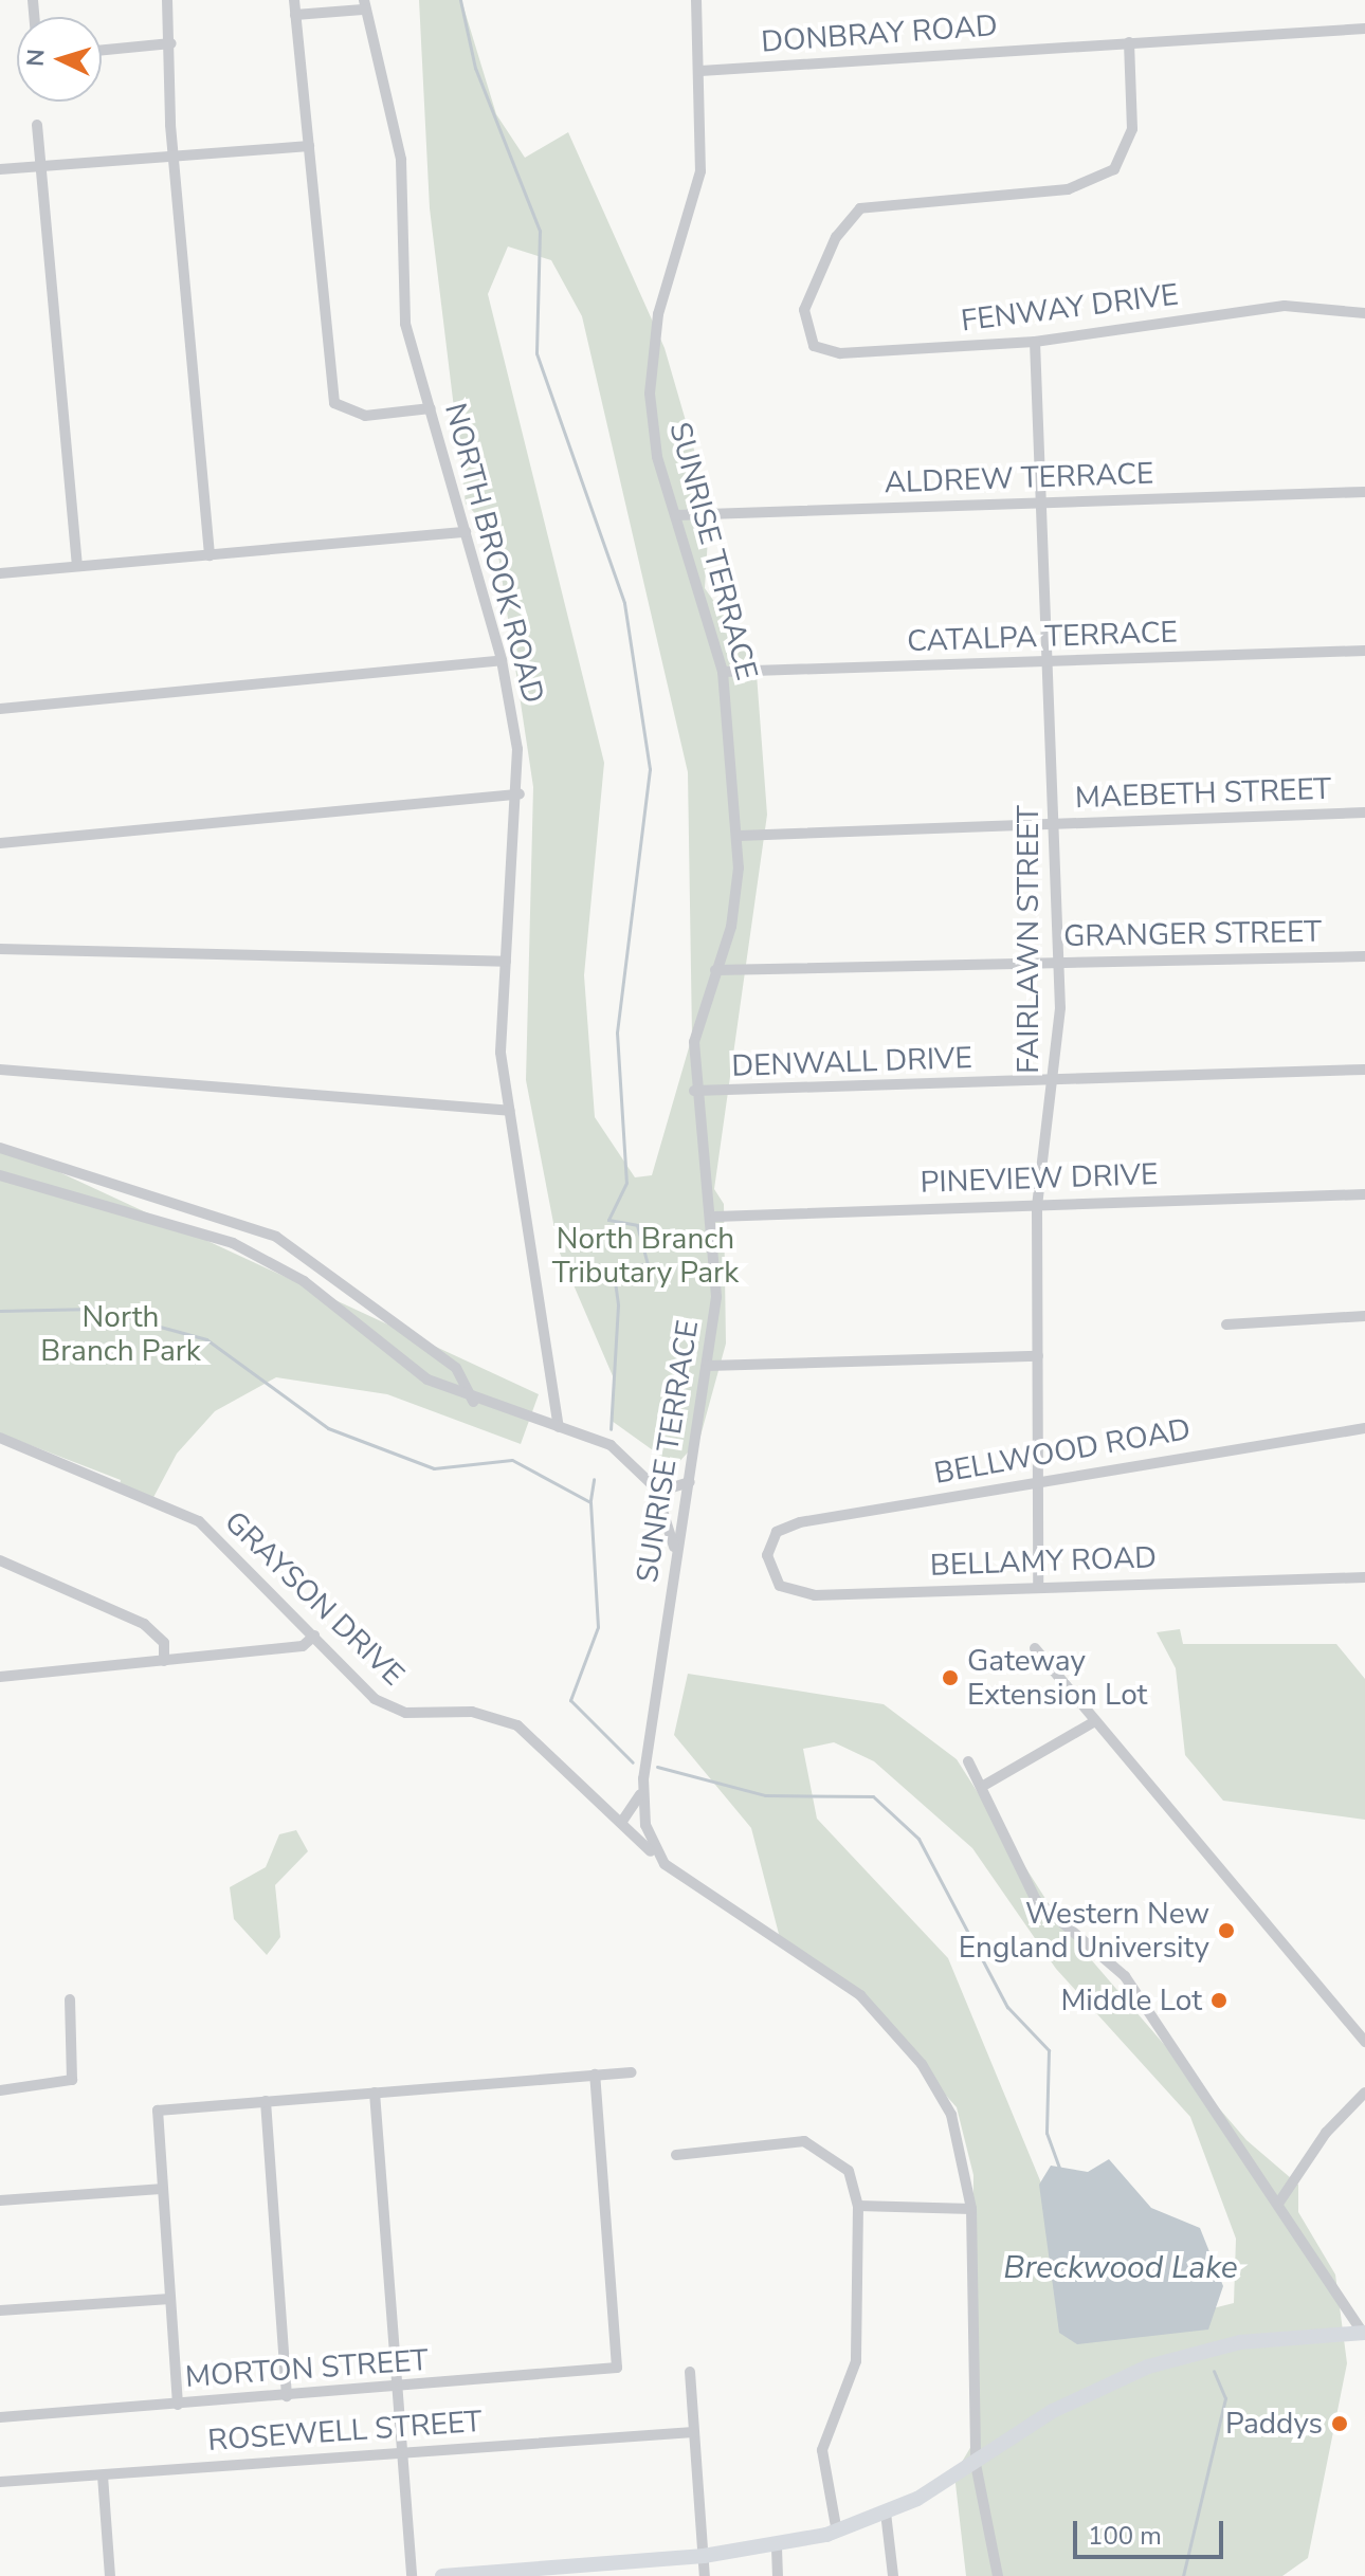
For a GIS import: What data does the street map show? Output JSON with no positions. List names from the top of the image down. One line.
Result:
{"streets":{"street":["DONBRAY ROAD","FENWAY DRIVE","ALDREW TERRACE","SUNRISE TERRACE","NORTH BROOK ROAD","CATALPA TERRACE","MAEBETH STREET","GRANGER STREET","FAIRLAWN STREET","DENWALL DRIVE","PINEVIEW DRIVE","BELLWOOD ROAD","BELLAMY ROAD","GRAYSON DRIVE","MORTON STREET","ROSEWELL STREET"]},"crossings":[["DONBRAY ROAD","FENWAY DRIVE"],["DONBRAY ROAD","SUNRISE TERRACE"],["FENWAY DRIVE","FAIRLAWN STREET"],["ALDREW TERRACE","SUNRISE TERRACE"],["ALDREW TERRACE","FAIRLAWN STREET"],["SUNRISE TERRACE","CATALPA TERRACE"],["SUNRISE TERRACE","MAEBETH STREET"],["SUNRISE TERRACE","GRANGER STREET"],["SUNRISE TERRACE","DENWALL DRIVE"],["SUNRISE TERRACE","PINEVIEW DRIVE"],["CATALPA TERRACE","FAIRLAWN STREET"],["MAEBETH STREET","FAIRLAWN STREET"],["GRANGER STREET","FAIRLAWN STREET"],["FAIRLAWN STREET","DENWALL DRIVE"],["FAIRLAWN STREET","PINEVIEW DRIVE"],["FAIRLAWN STREET","BELLWOOD ROAD"],["FAIRLAWN STREET","BELLAMY ROAD"],["BELLWOOD ROAD","BELLAMY ROAD"]],"water":["Breckwood Lake"],"parks":["North Branch Tributary Park","North Branch Park"],"places":["Gateway Extension Lot","Western New England University","Middle Lot","Paddys"],"scale_bar":"100 m","north":"left"}
